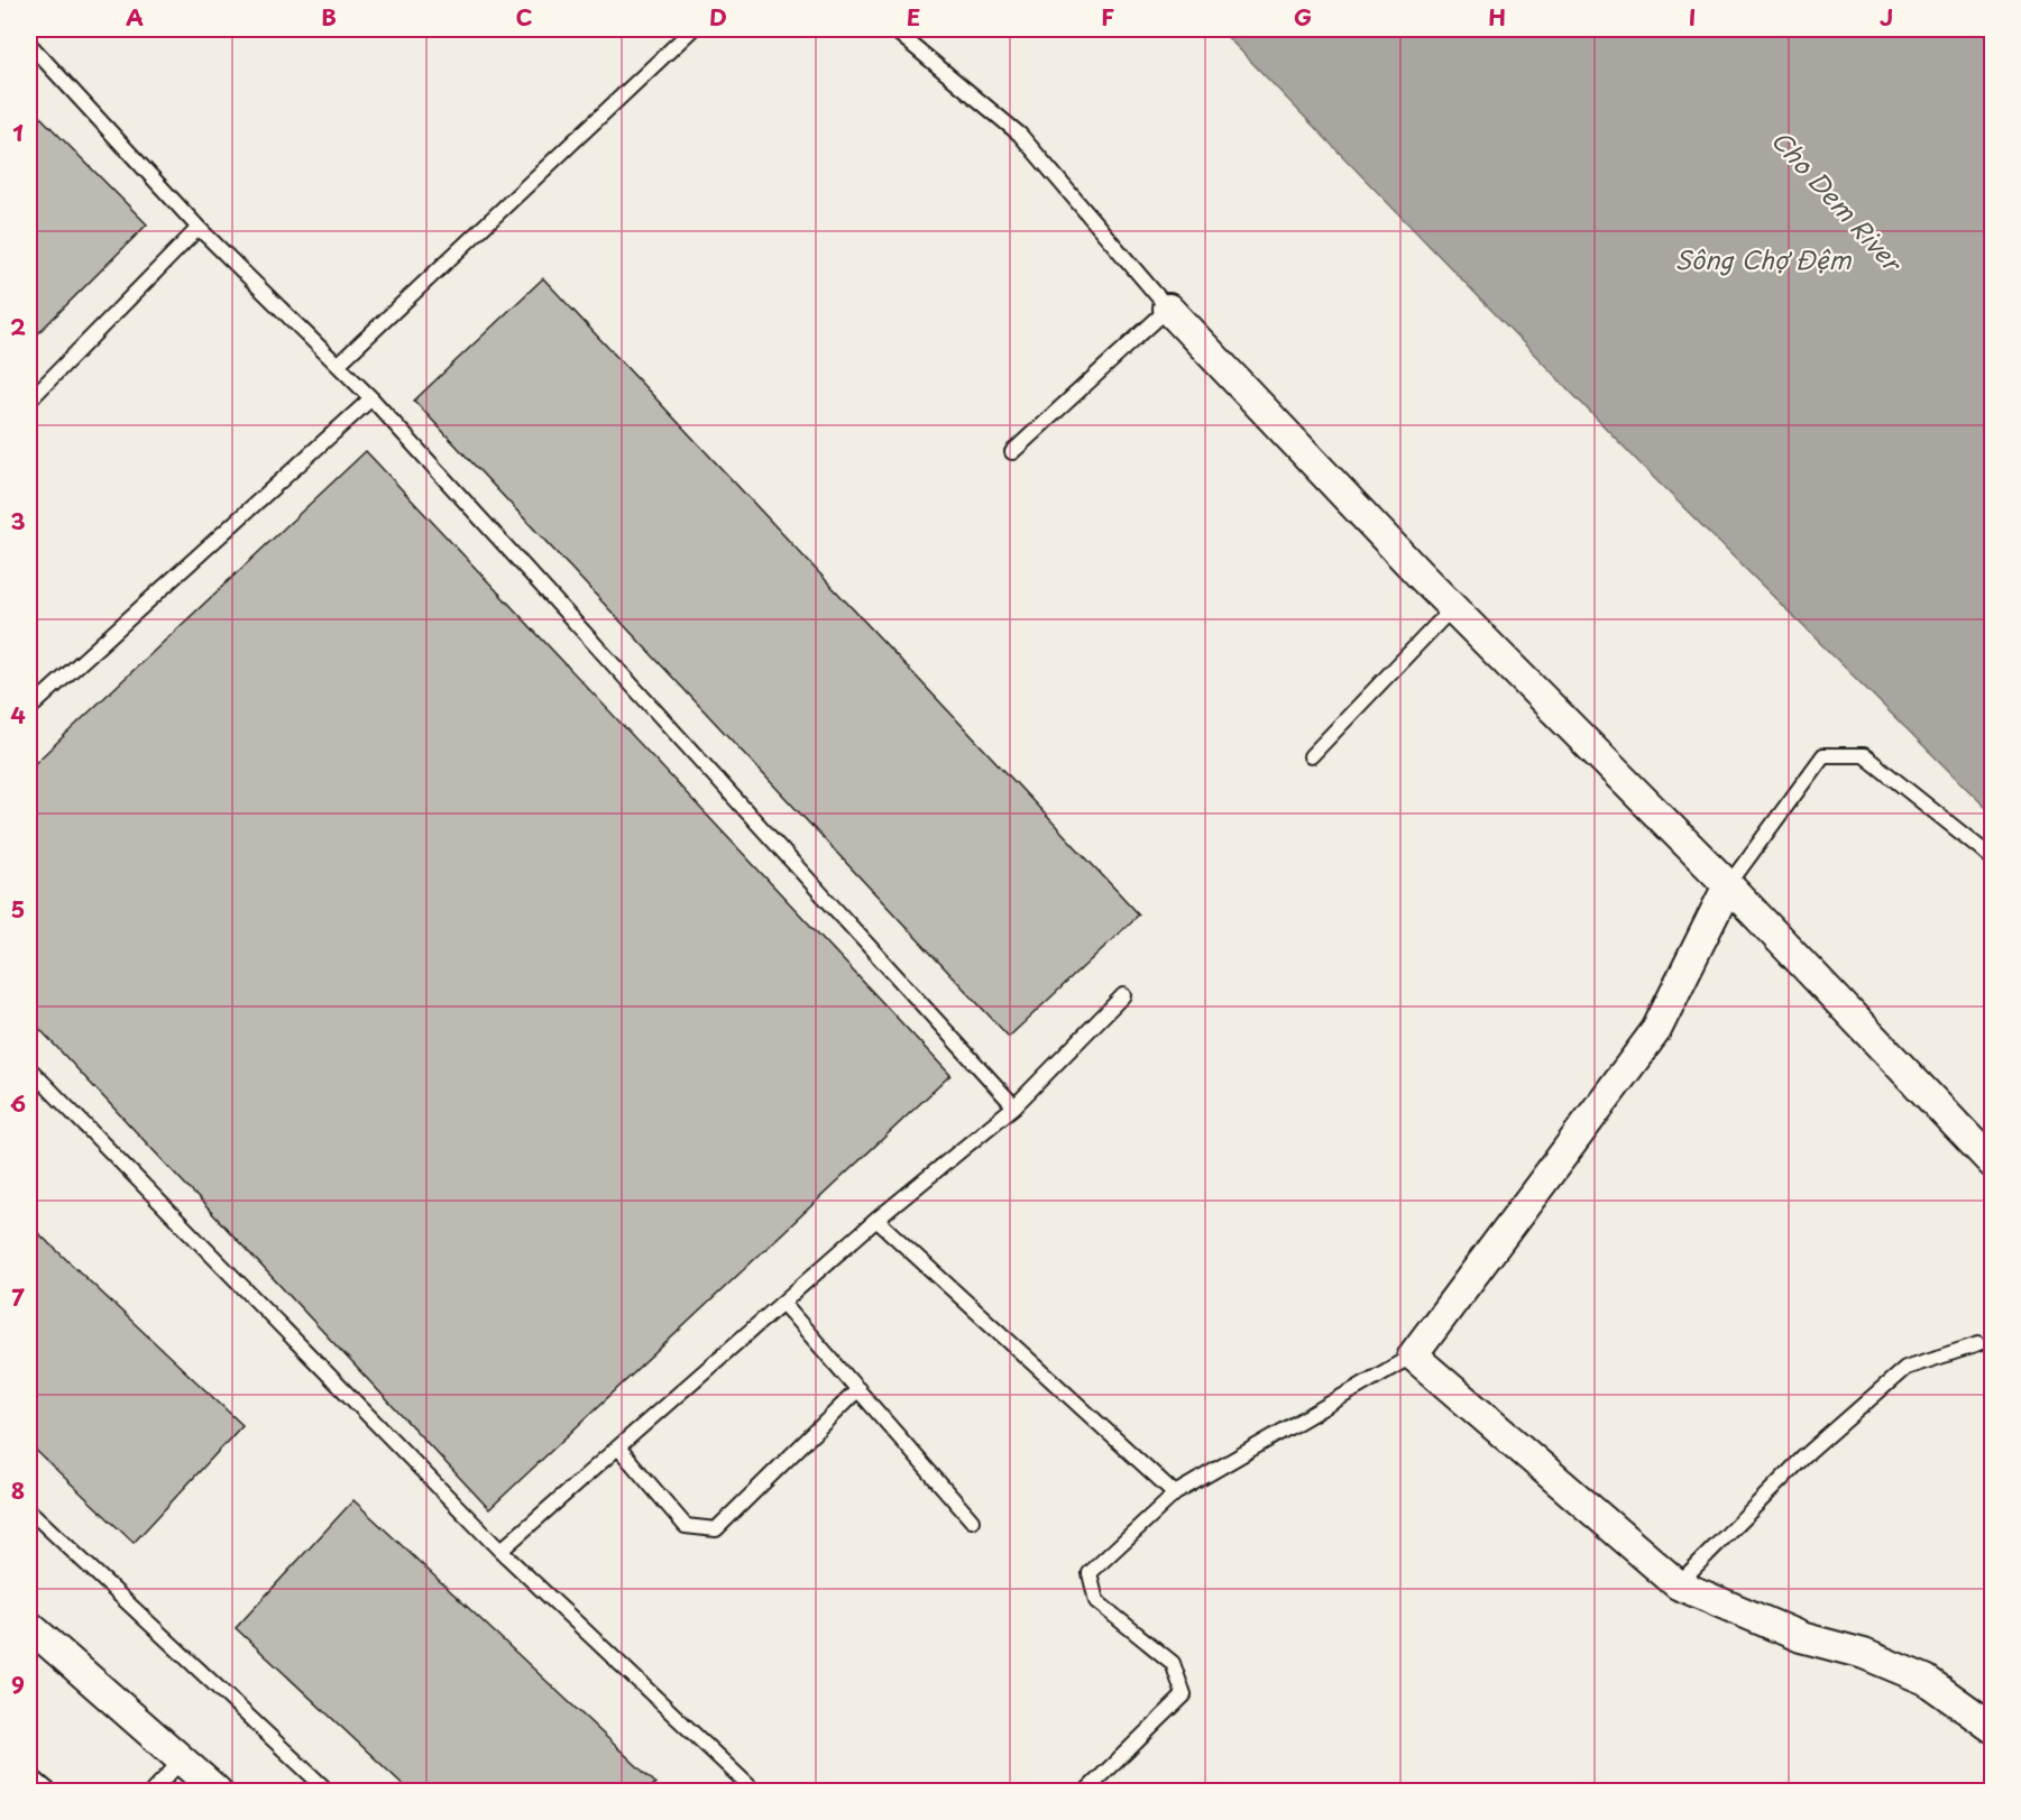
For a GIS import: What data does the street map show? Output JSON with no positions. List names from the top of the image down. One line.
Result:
{"water":["Cho Dem River","Sông Chợ Đệm"],"grid":{"columns":["A","B","C","D","E","F","G","H","I","J"],"rows":["1","2","3","4","5","6","7","8","9"]}}
